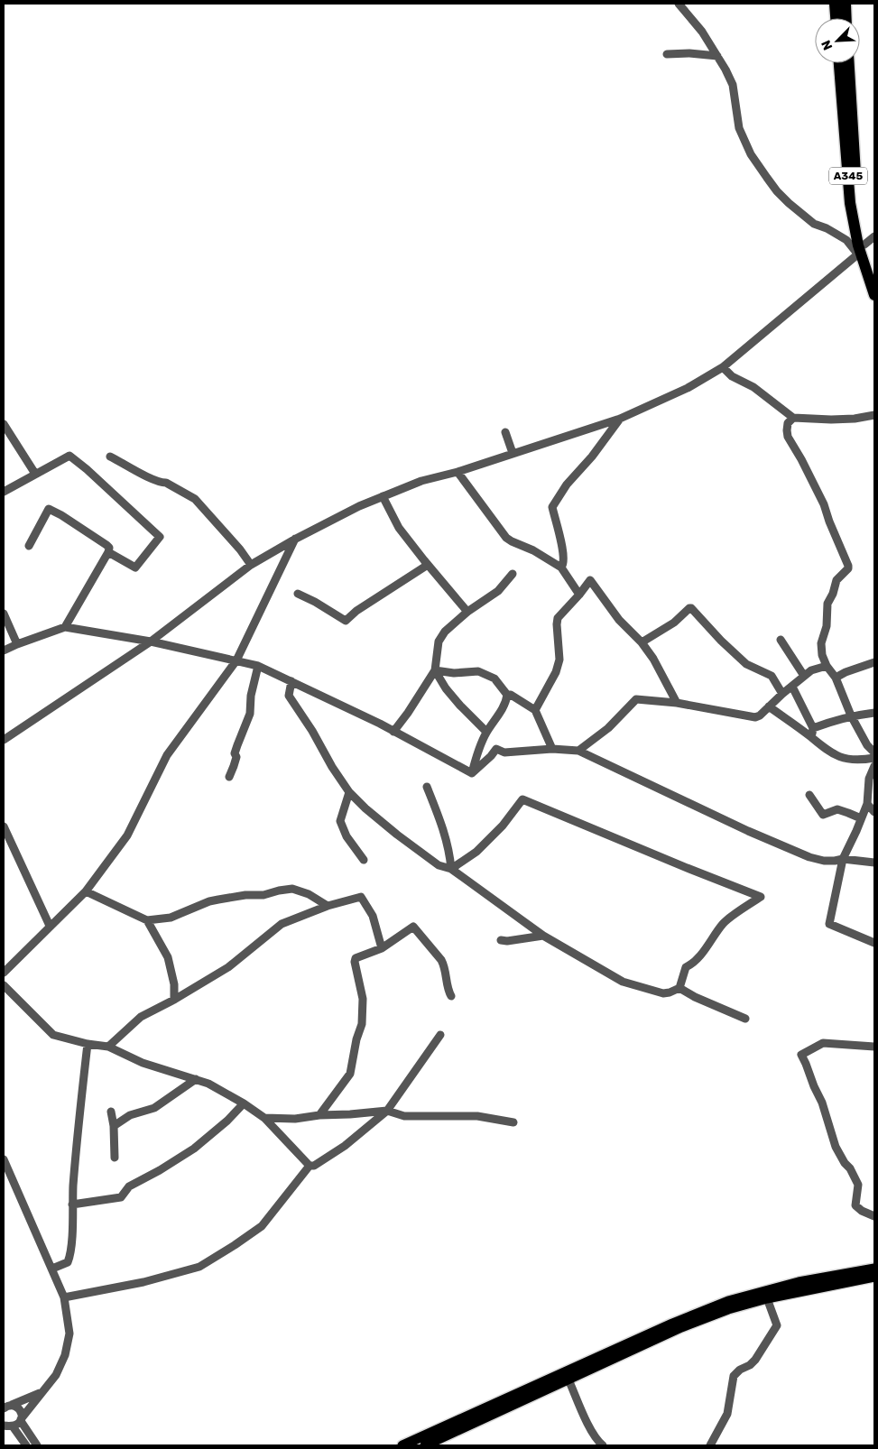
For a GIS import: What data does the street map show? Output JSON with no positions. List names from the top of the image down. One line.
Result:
{"streets":{"highway":["A345"]},"north":"bottom left"}
